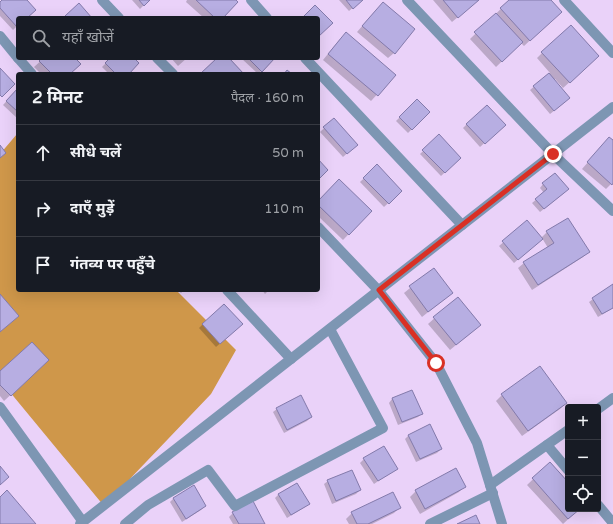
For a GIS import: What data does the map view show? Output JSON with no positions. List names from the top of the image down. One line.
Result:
{"page":{"search":"यहाँ खोजें","heading":["2 मिनट","पैदल · 160 m"],"list":[["सीधे चलें","50 m"],["दाएँ मुड़ें","110 m"],"गंतव्य पर पहुँचे"],"map_buttons":["+","−"]}}
